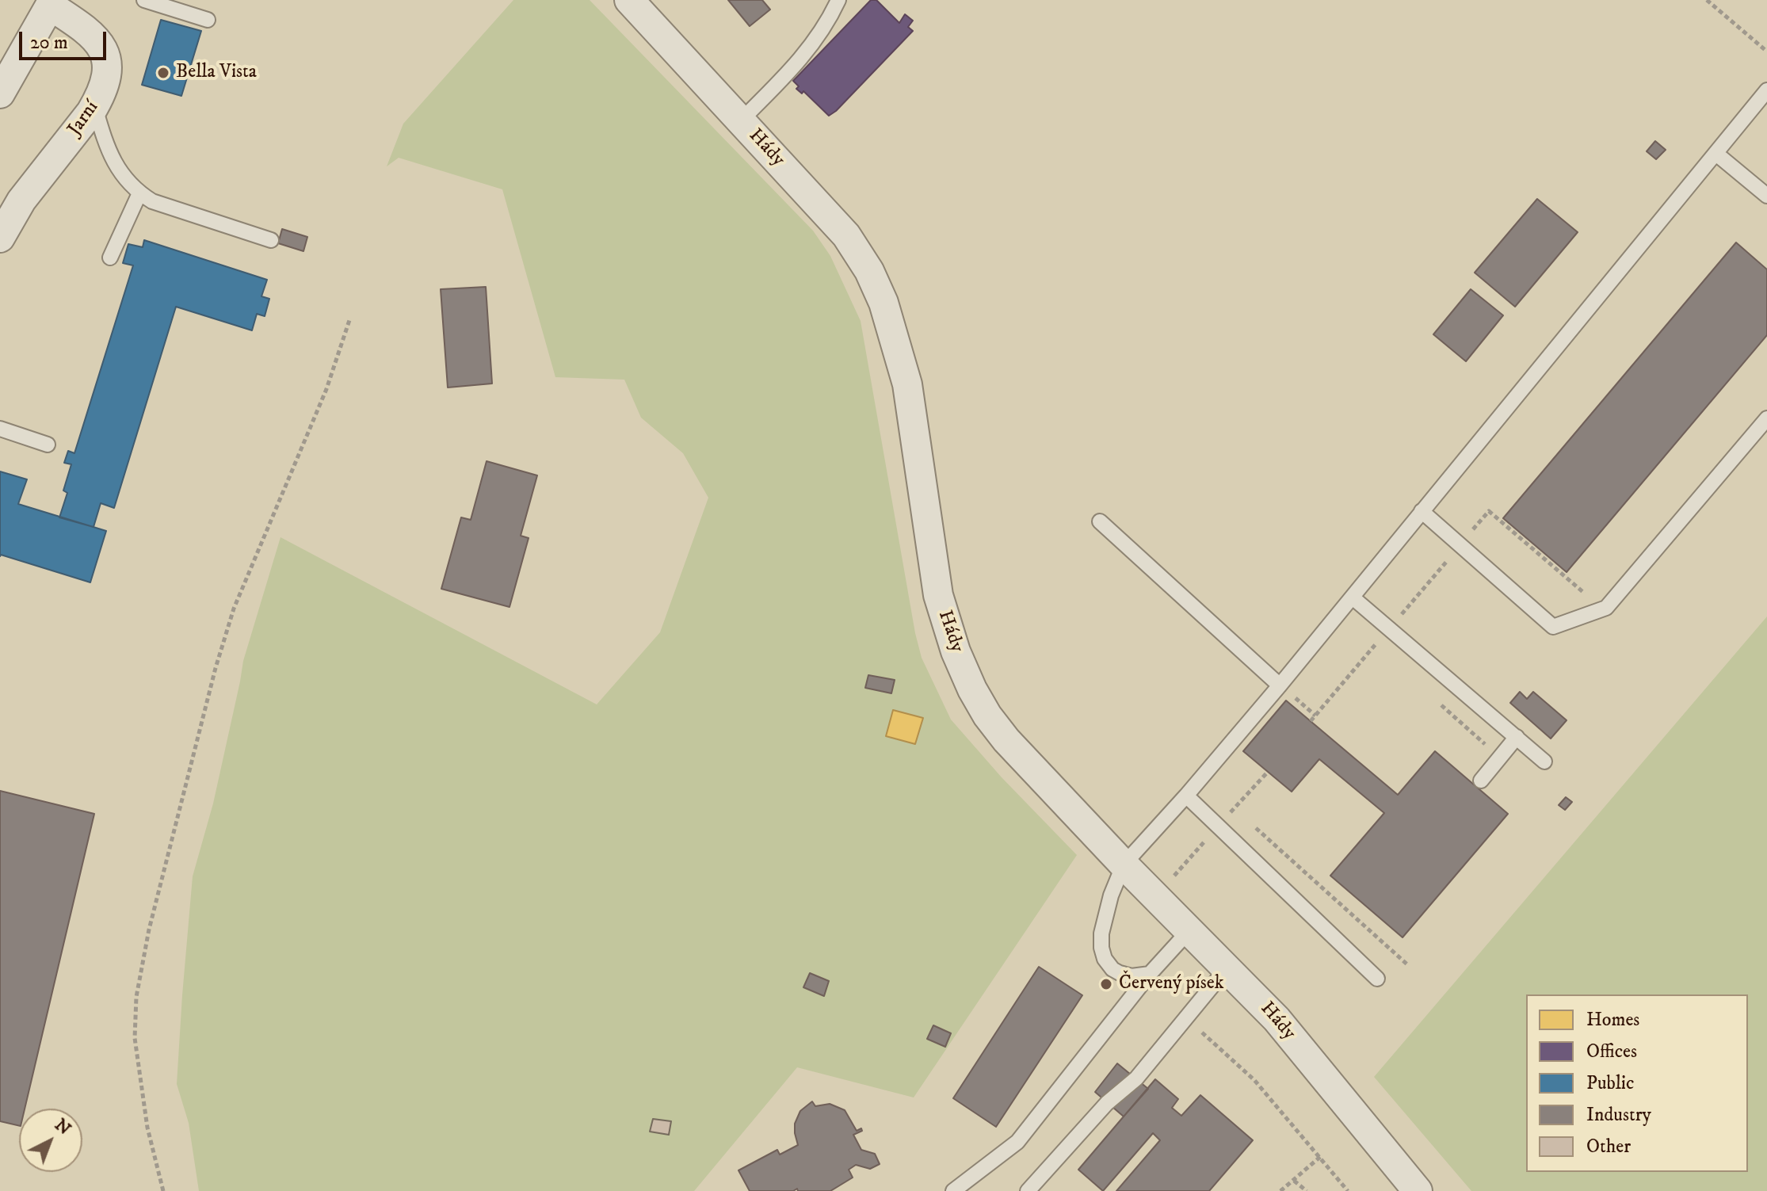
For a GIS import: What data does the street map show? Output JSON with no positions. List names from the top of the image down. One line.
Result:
{"streets":{"street":["Jarní","Hády"]},"places":["Bella Vista","Červený písek"],"legend":["Homes","Offices","Public","Industry","Other"],"scale_bar":"20 m","north":"top right"}
